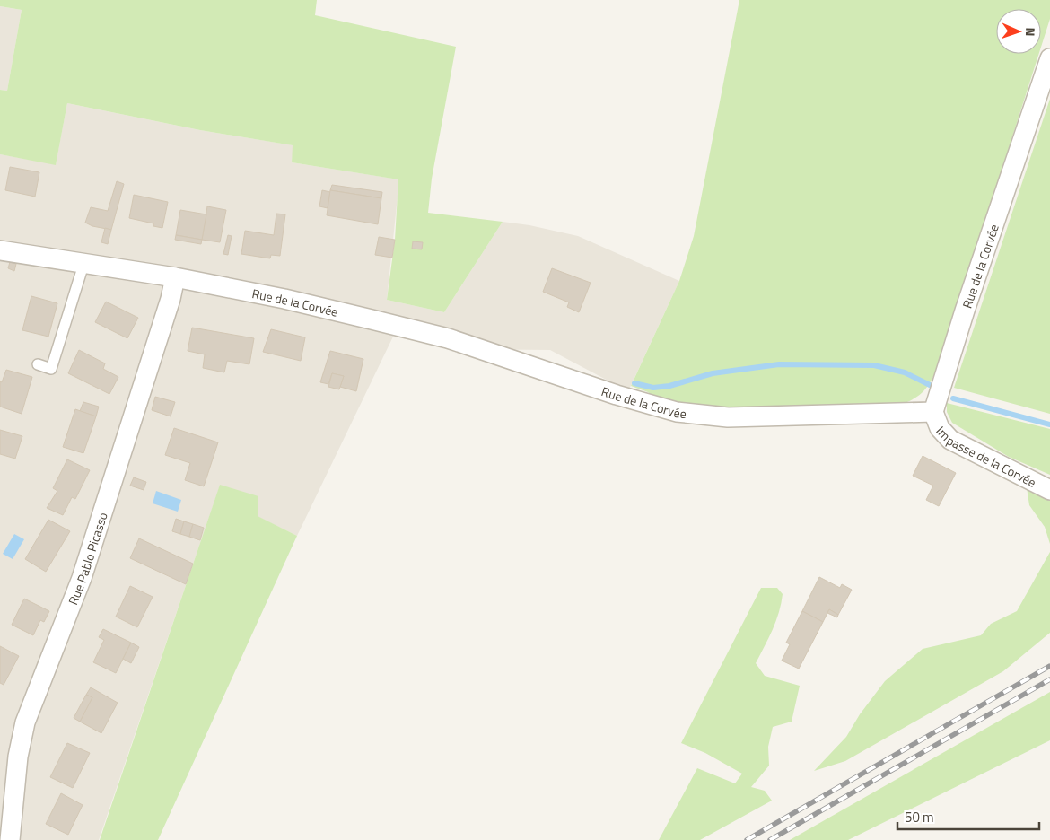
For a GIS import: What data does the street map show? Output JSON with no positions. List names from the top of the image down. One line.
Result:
{"streets":{"street":["Rue de la Corvée","Impasse de la Corvée","Rue Pablo Picasso"]},"crossings":[["Rue de la Corvée","Impasse de la Corvée"],["Rue de la Corvée","Rue Pablo Picasso"]],"scale_bar":"50 m","north":"right"}
